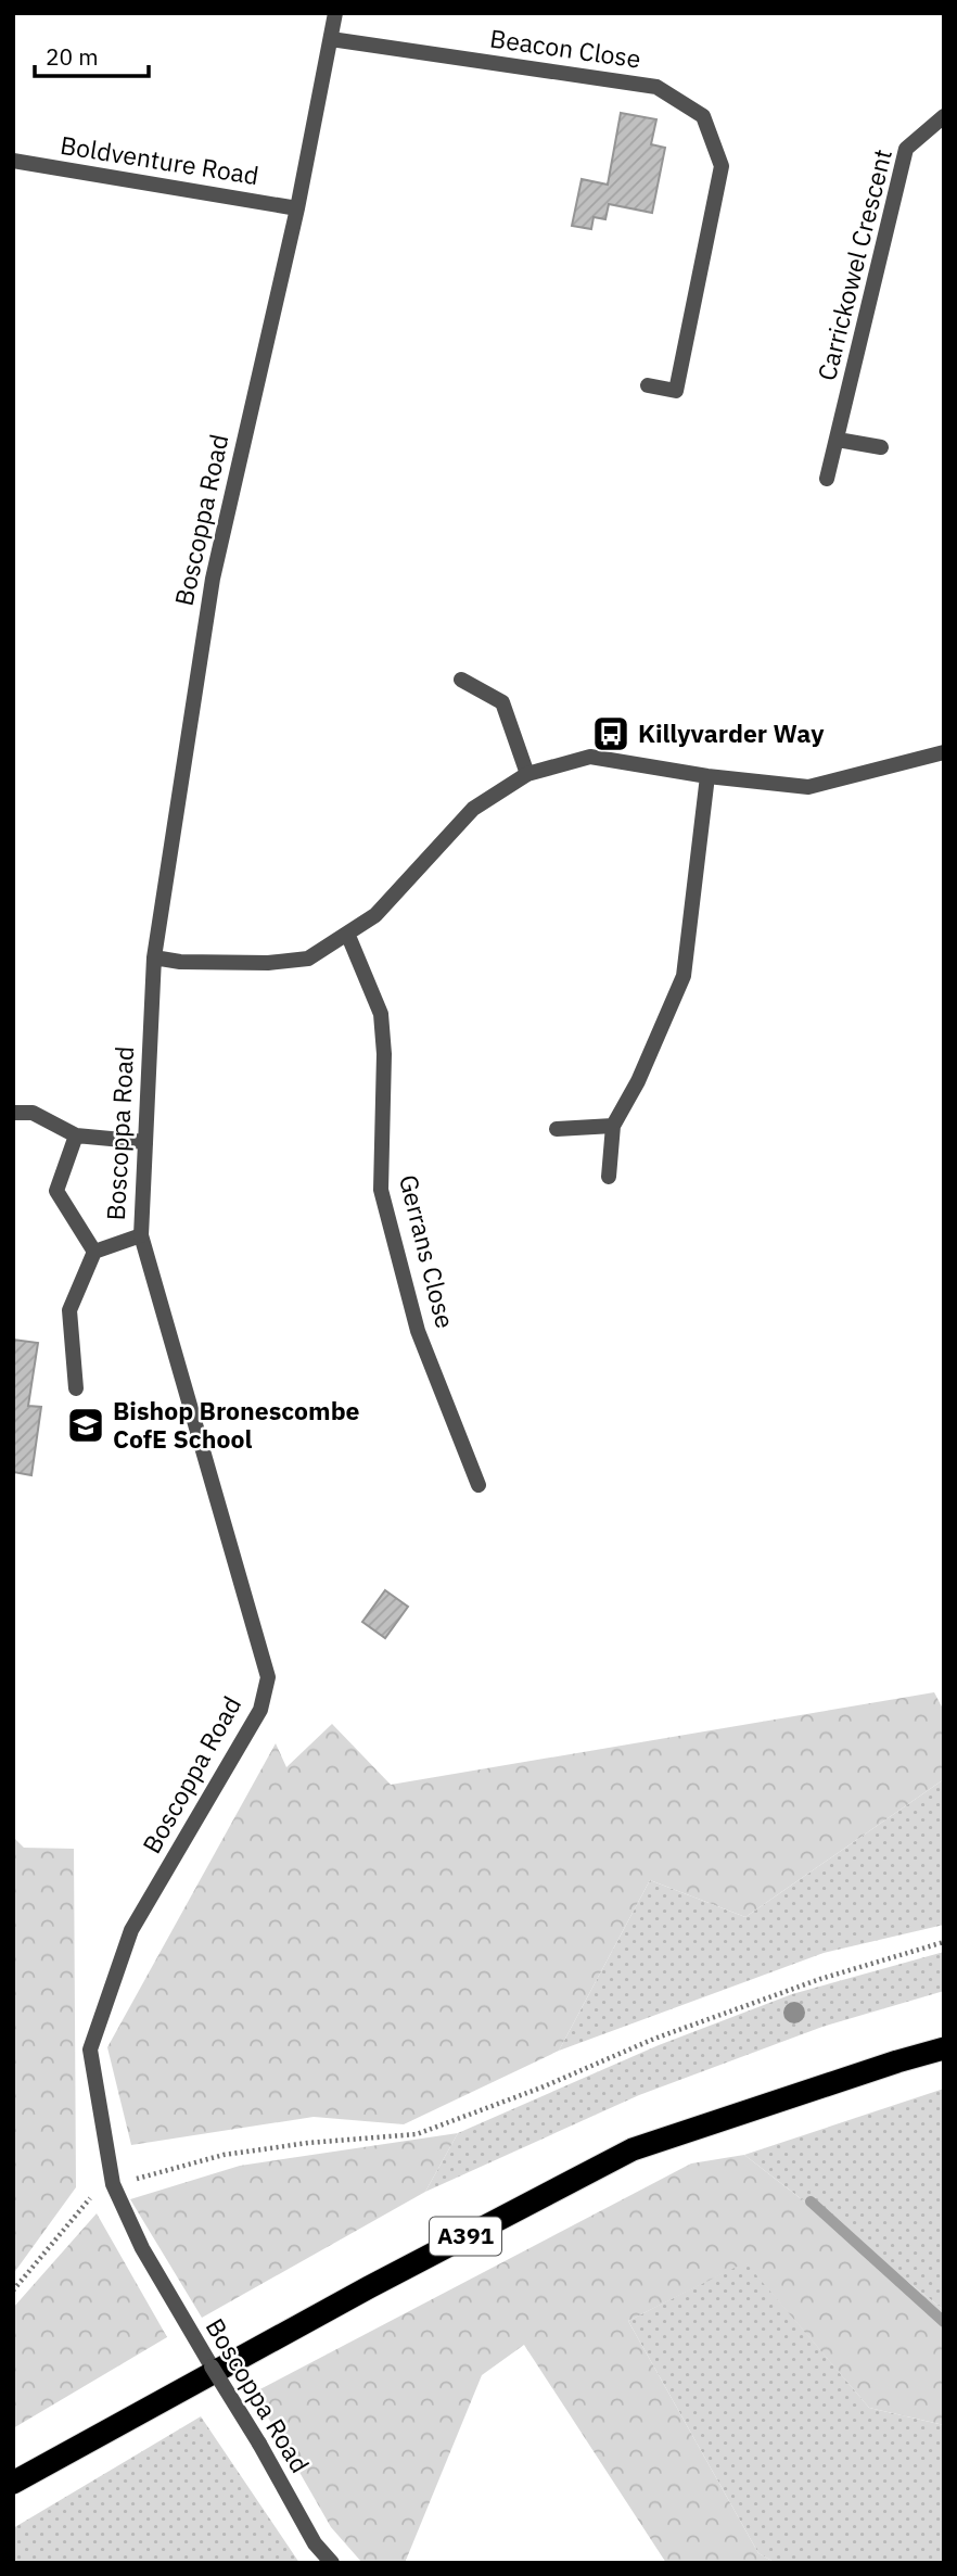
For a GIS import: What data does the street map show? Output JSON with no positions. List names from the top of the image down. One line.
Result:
{"streets":{"highway":["A391"],"street":["Beacon Close","Boldventure Road","Carrickowel Crescent","Boscoppa Road","Gerrans Close"]},"crossings":[["Beacon Close","Boscoppa Road"],["Boldventure Road","Boscoppa Road"]],"places":{"bus stop":["Killyvarder Way"],"school or university":["Bishop Bronescombe CofE School"]},"scale_bar":"20 m"}
